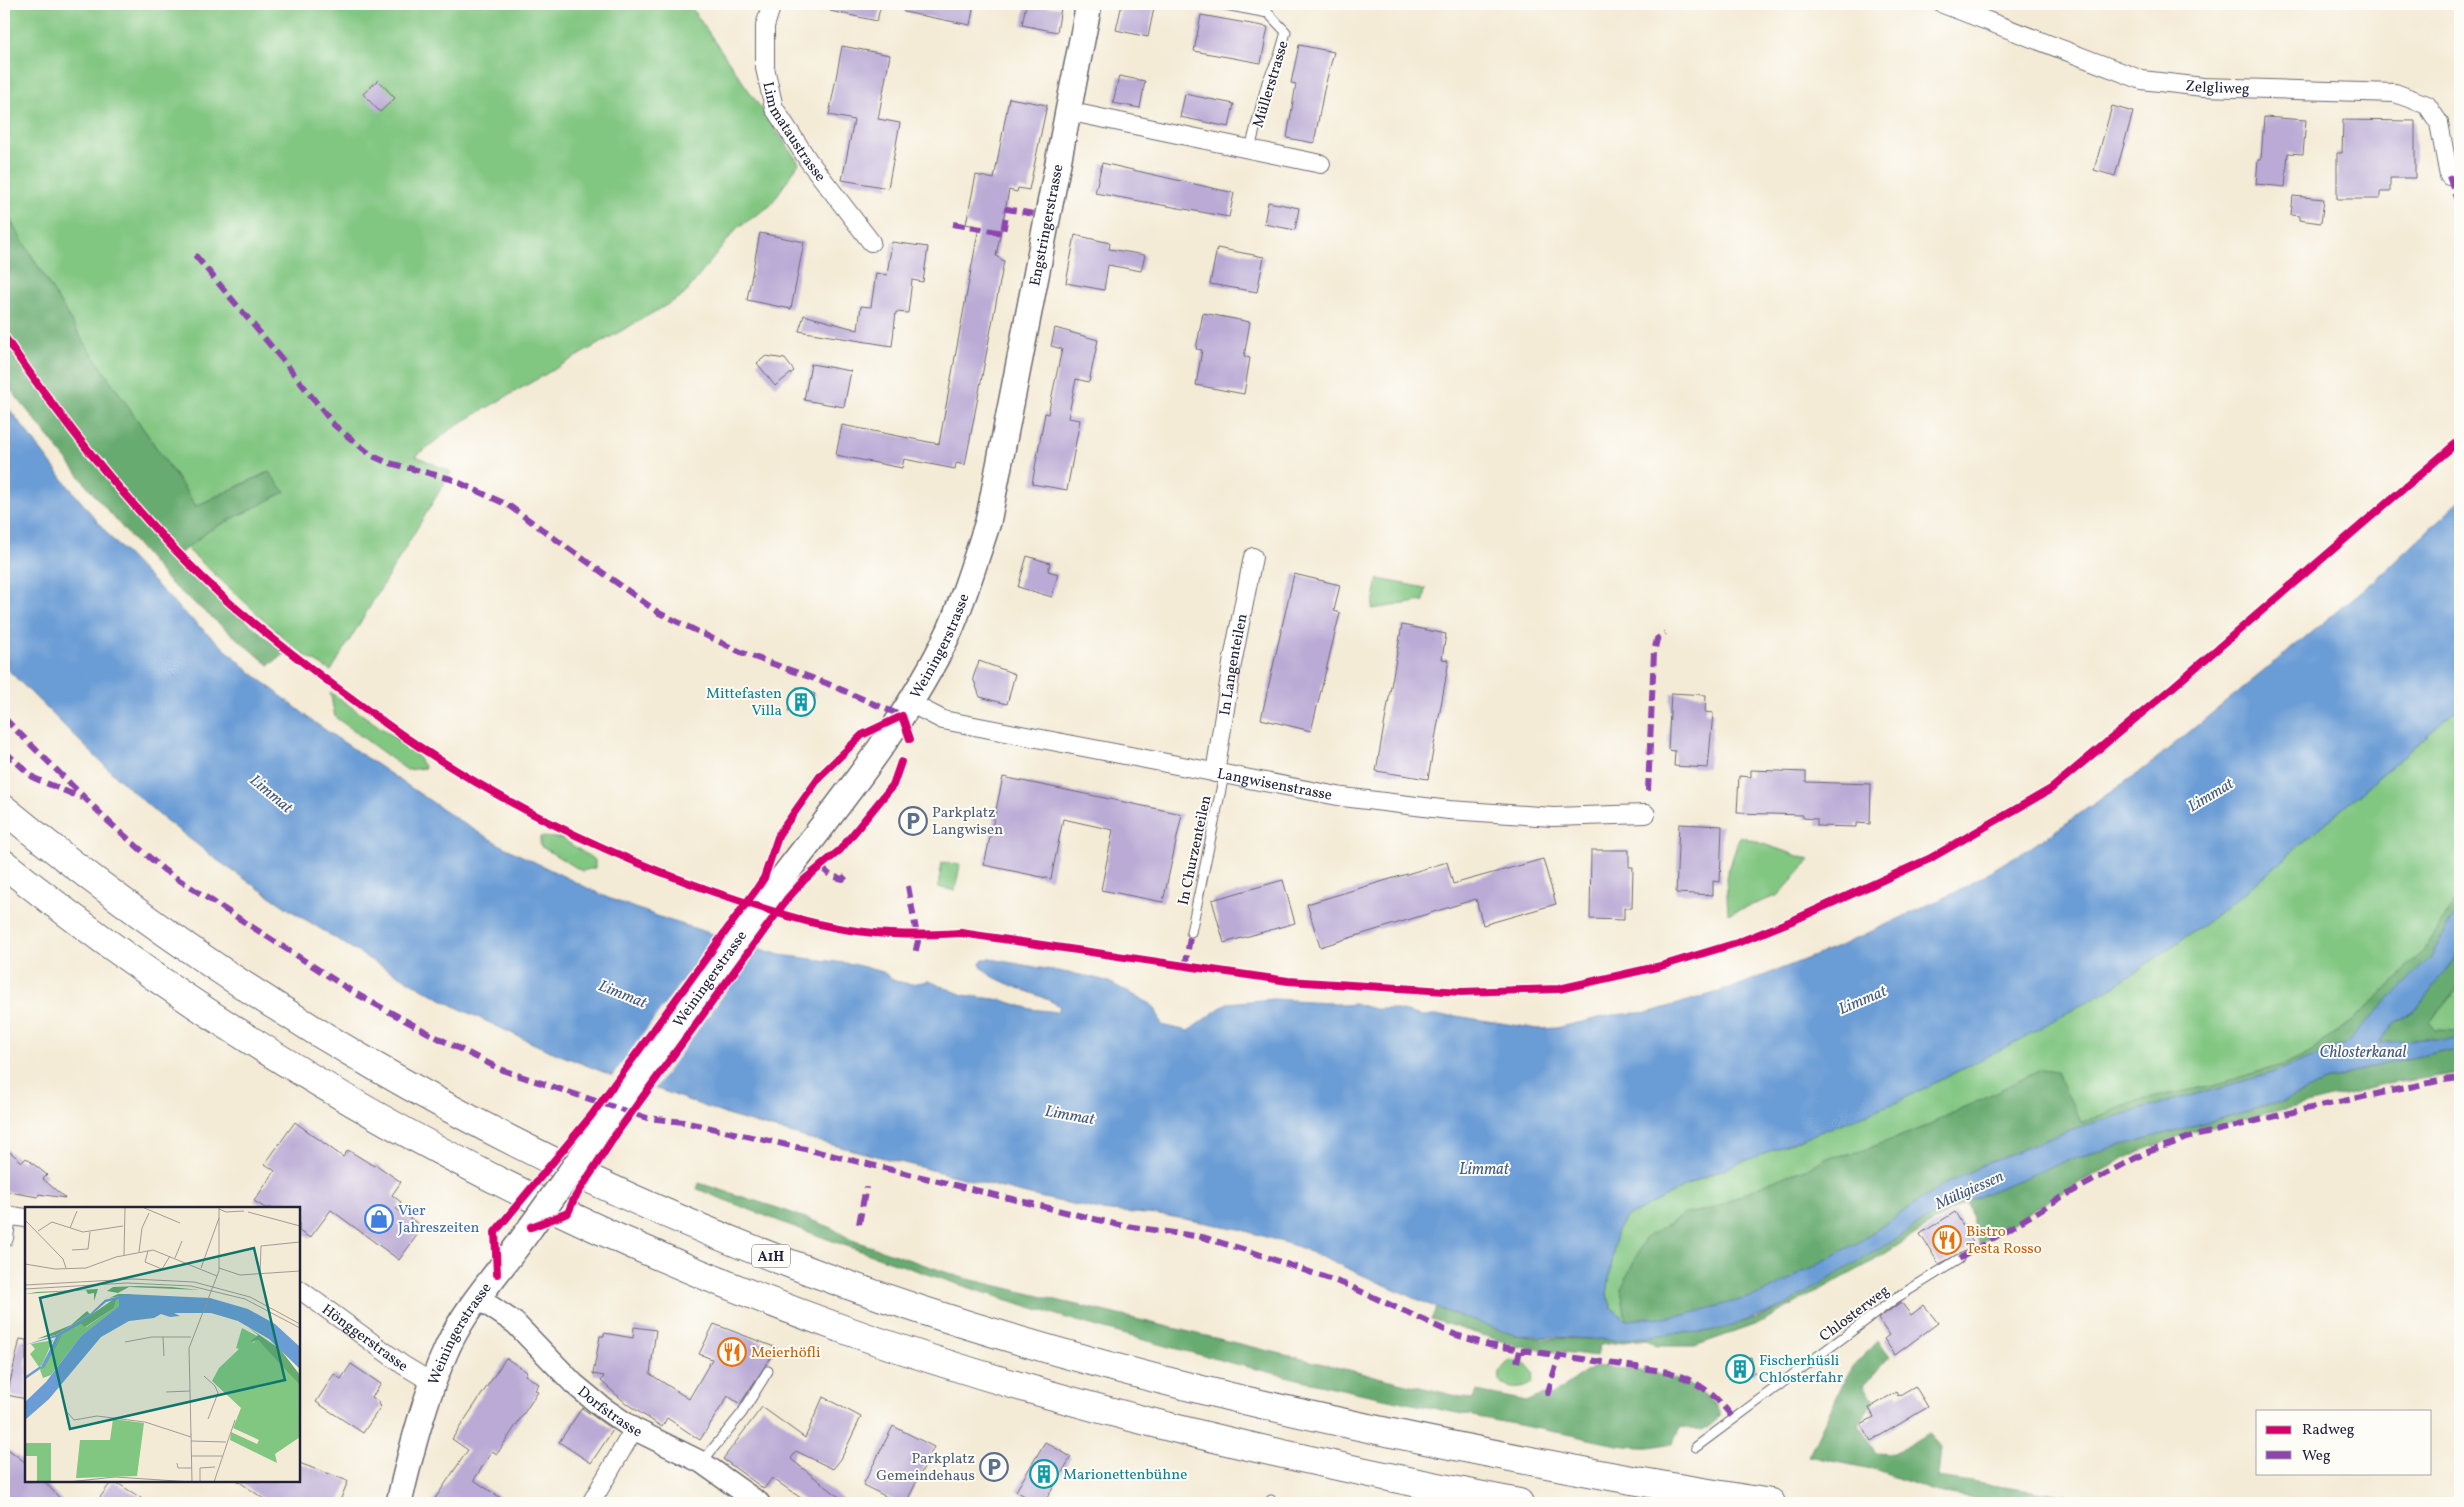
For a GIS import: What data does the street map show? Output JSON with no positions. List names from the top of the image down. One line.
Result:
{"streets":{"highway":["A1H"],"main road":["Engstringerstrasse","Weiningerstrasse"],"street":["Müllerstrasse","Zelgliweg","Limmataustrasse","In Langenteilen","Langwisenstrasse","Hönggerstrasse","Dorfstrasse"],"lane":["In Churzenteilen","Chlosterweg"]},"crossings":[["Müllerstrasse","Engstringerstrasse"],["Engstringerstrasse","Weiningerstrasse"],["Weiningerstrasse","Langwisenstrasse"],["Weiningerstrasse","Hönggerstrasse"],["Weiningerstrasse","Dorfstrasse"],["In Langenteilen","Langwisenstrasse"],["In Langenteilen","In Churzenteilen"],["Langwisenstrasse","In Churzenteilen"]],"water":["Limmat","Chlosterkanal","Müligiessen"],"places":{"building":["Mittefasten Villa","Fischerhüsli Chlosterfahr","Marionettenbühne"],"parking":["Parkplatz Langwisen","Parkplatz Gemeindehaus"],"shop":["Vier Jahreszeiten"],"restaurant":["Bistro Testa Rosso","Meierhöfli"]},"legend":["Radweg","Weg"]}
